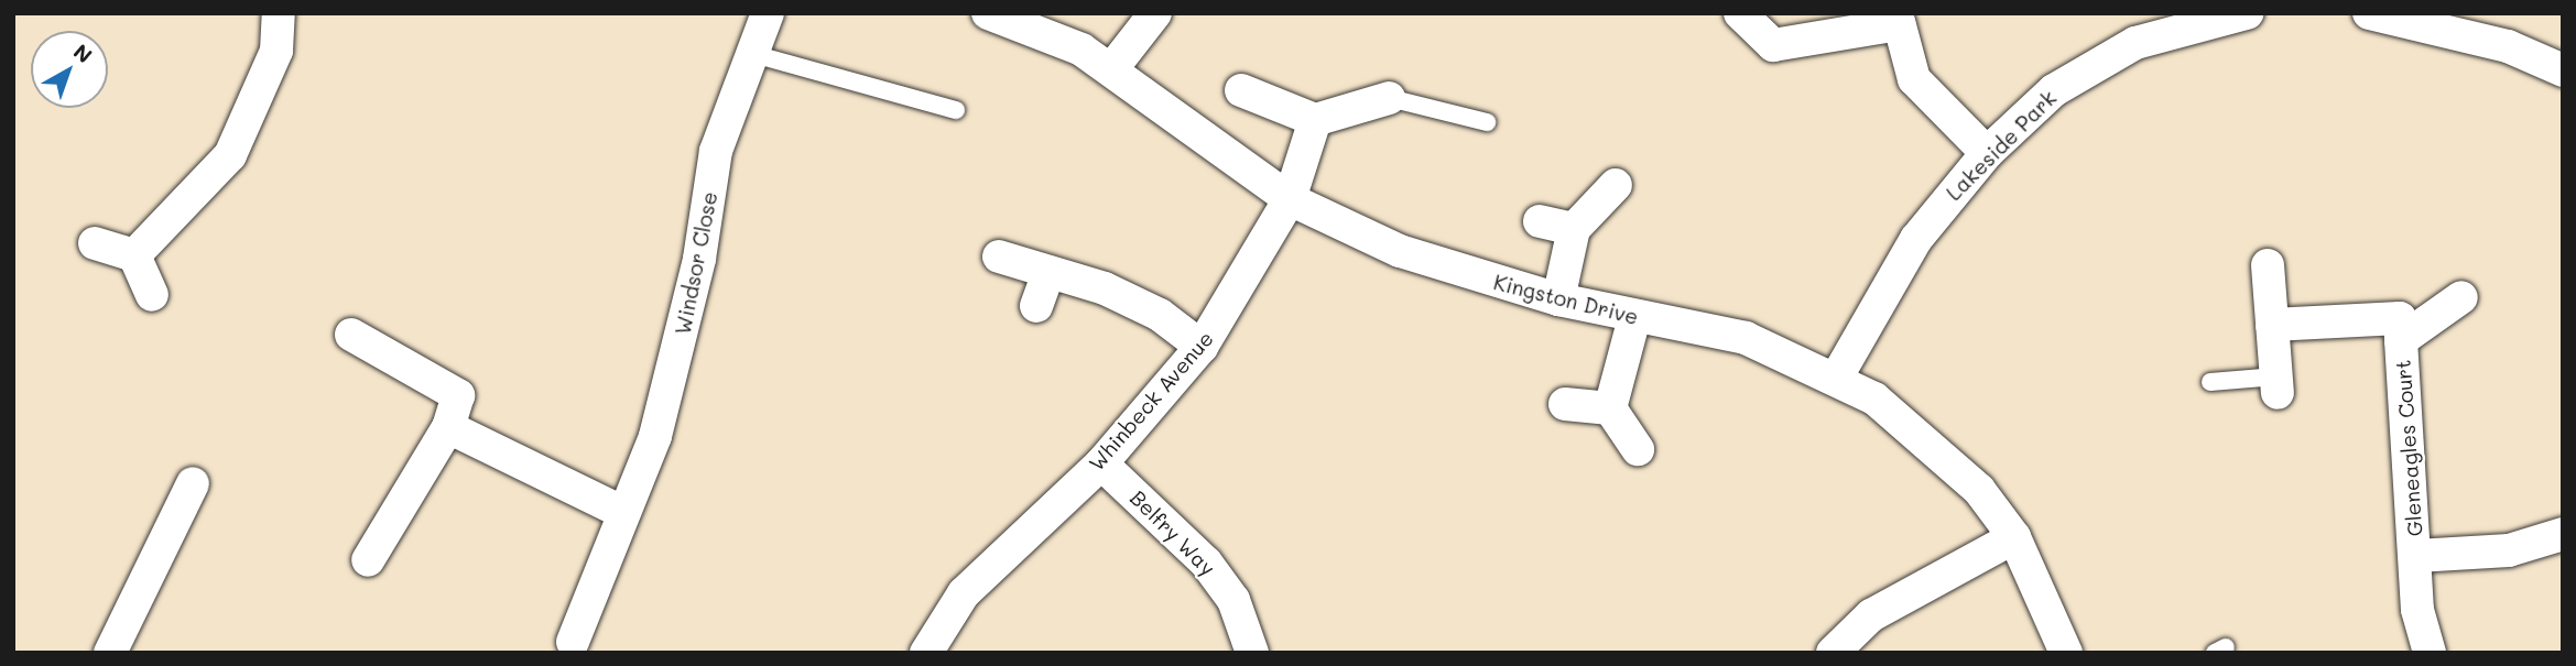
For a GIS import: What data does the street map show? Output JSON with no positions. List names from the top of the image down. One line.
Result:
{"streets":{"street":["Lakeside Park","Windsor Close","Kingston Drive","Whinbeck Avenue","Gleneagles Court","Belfry Way"]},"crossings":[["Lakeside Park","Kingston Drive"],["Kingston Drive","Whinbeck Avenue"],["Whinbeck Avenue","Belfry Way"]],"north":"top right"}
